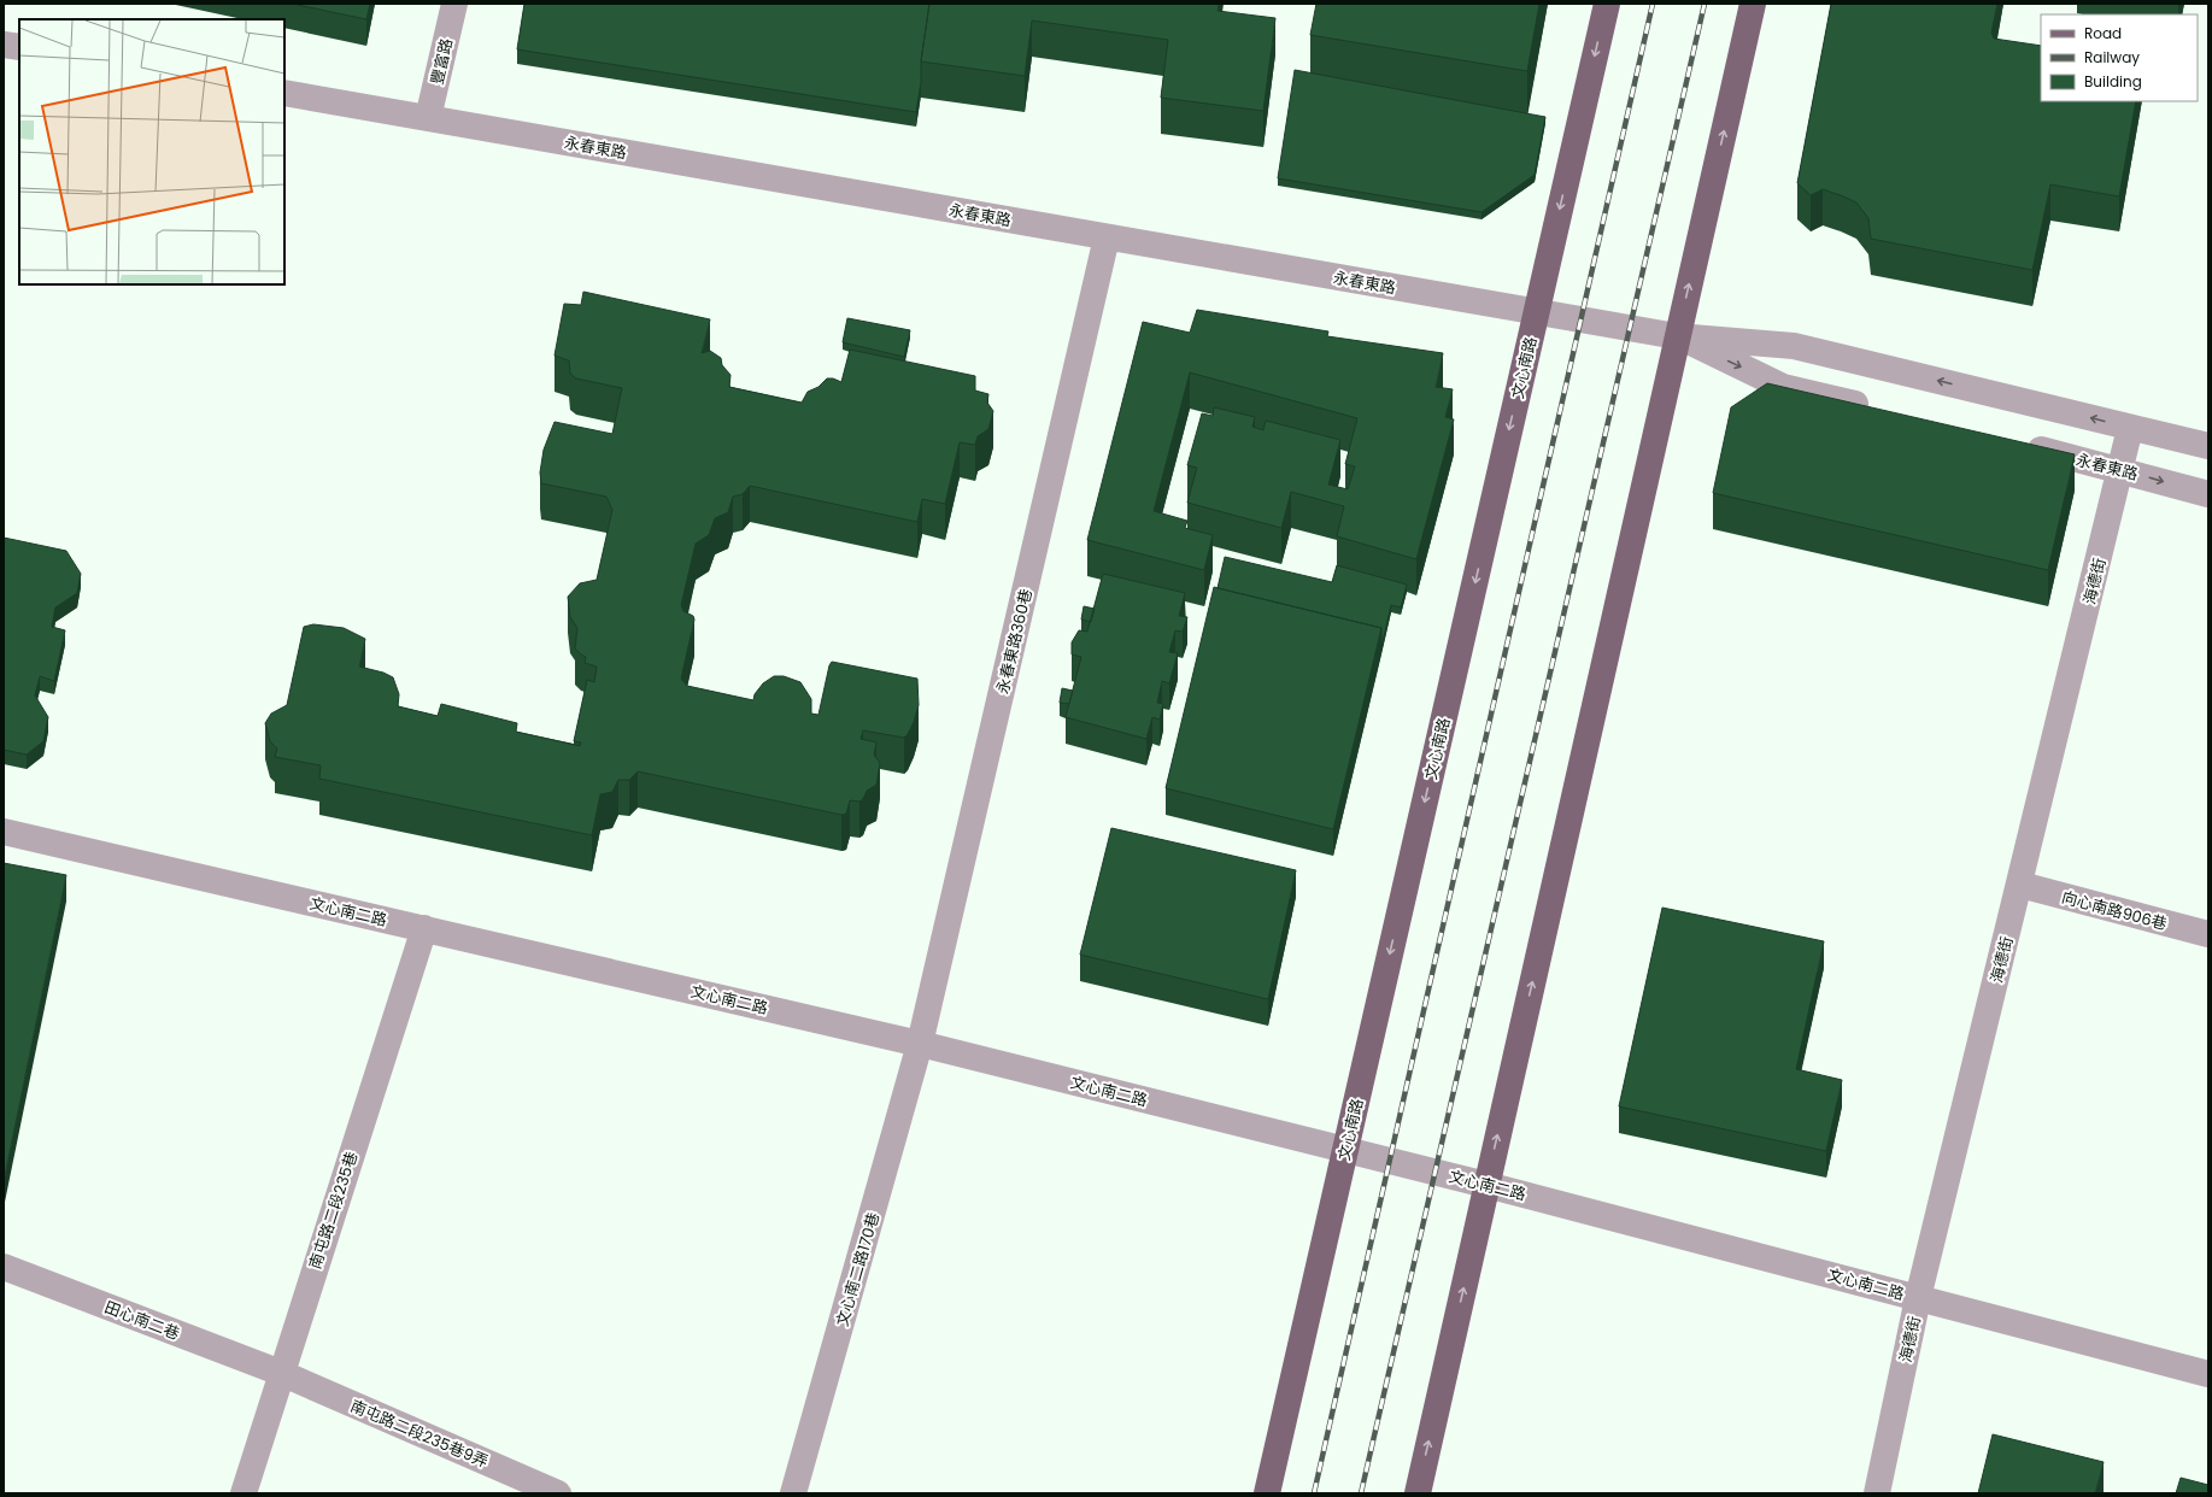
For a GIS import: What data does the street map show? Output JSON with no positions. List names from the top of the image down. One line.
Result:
{"streets":{"main road":["文心南路"],"street":["豐富路","永春東路","海德街","永春東路360巷","向心南路906巷","文心南二路","南屯路二段235巷","文心南二路170巷","田心南二巷","南屯路二段235巷9弄"]},"crossings":[["豐富路","永春東路"],["永春東路","文心南路"],["永春東路","海德街"],["永春東路","永春東路360巷"],["文心南路","文心南二路"],["海德街","向心南路906巷"],["海德街","文心南二路"],["永春東路360巷","文心南二路"],["永春東路360巷","文心南二路170巷"],["文心南二路","南屯路二段235巷"],["文心南二路","文心南二路170巷"],["南屯路二段235巷","田心南二巷"],["南屯路二段235巷","南屯路二段235巷9弄"],["田心南二巷","南屯路二段235巷9弄"]],"legend":["Road","Railway","Building"]}
